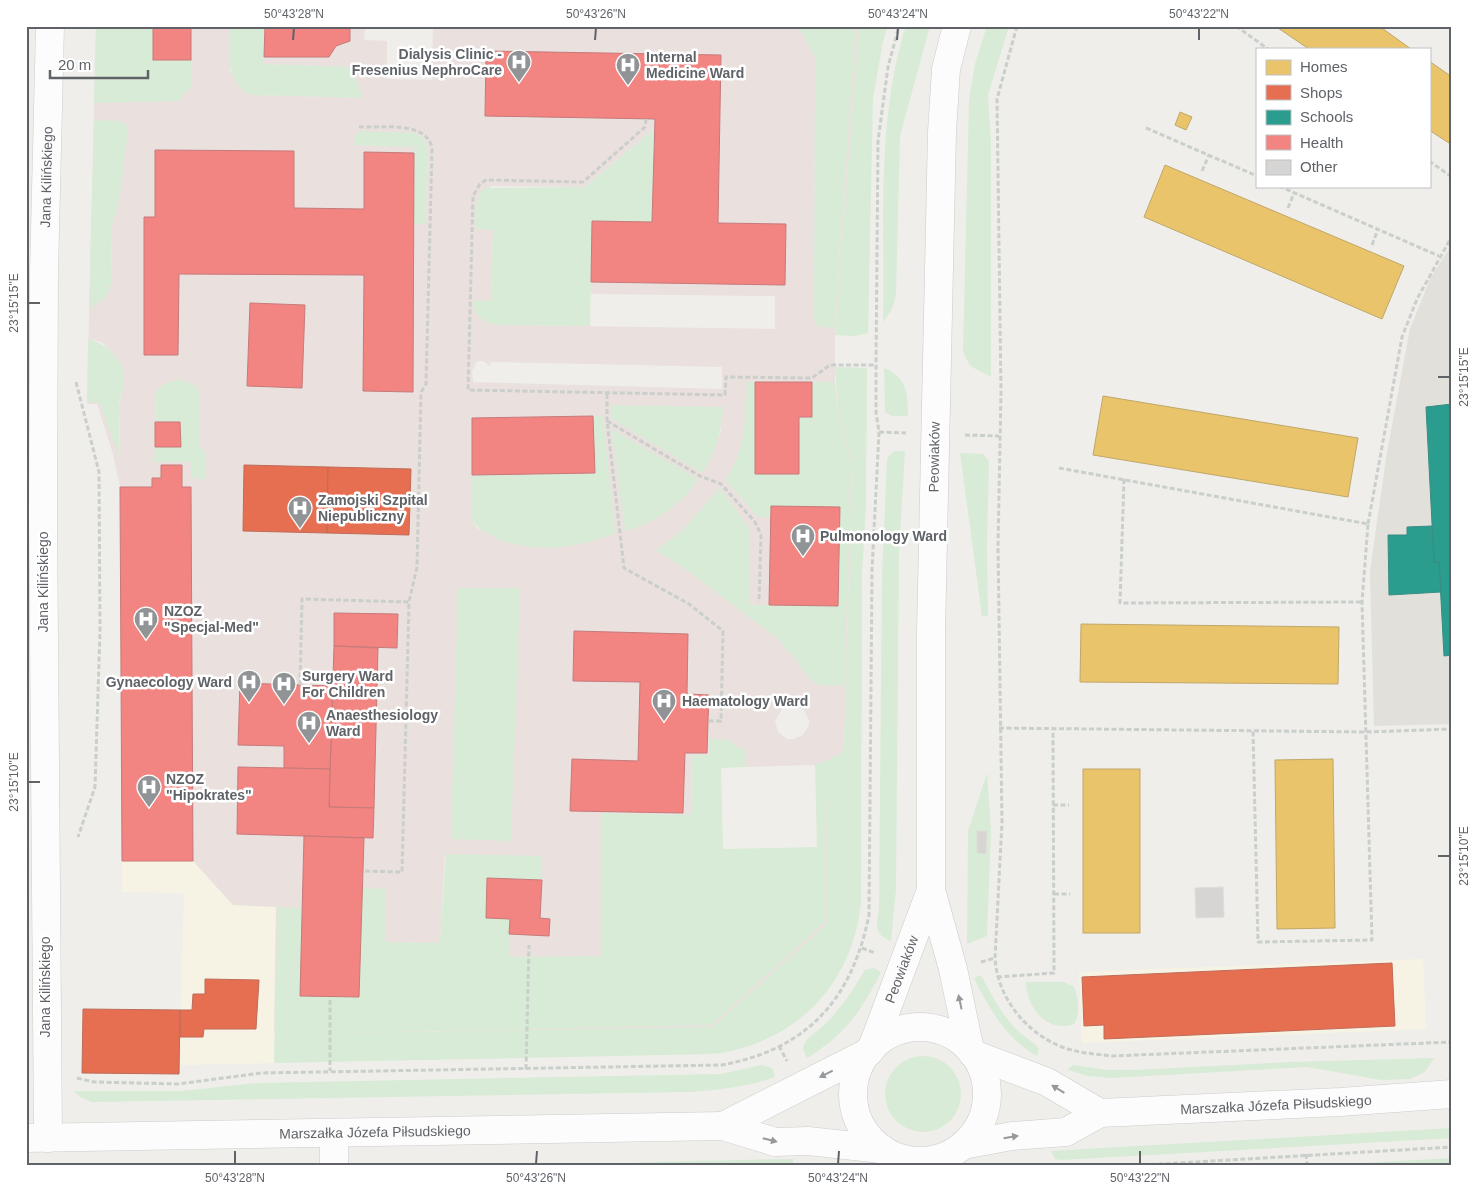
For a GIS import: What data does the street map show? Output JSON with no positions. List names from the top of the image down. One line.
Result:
{"streets":{"street":["Jana Kilińskiego","Peowiaków","Marszałka Józefa Piłsudskiego"]},"crossings":[["Jana Kilińskiego","Marszałka Józefa Piłsudskiego"],["Peowiaków","Marszałka Józefa Piłsudskiego"]],"places":{"hospital":["Dialysis Clinic - Fresenius NephroCare","Internal Medicine Ward","Zamojski Szpital Niepubliczny","Pulmonology Ward","NZOZ \"Specjal-Med\"","Gynaecology Ward","Surgery Ward For Children","Haematology Ward","Anaesthesiology Ward","NZOZ \"Hipokrates\""]},"legend":["Homes","Shops","Schools","Health","Other"],"scale_bar":"20 m","coordinates":["50°43'28\"N","50°43'26\"N","50°43'24\"N","50°43'22\"N","23°15'15\"E","23°15'10\"E"]}
